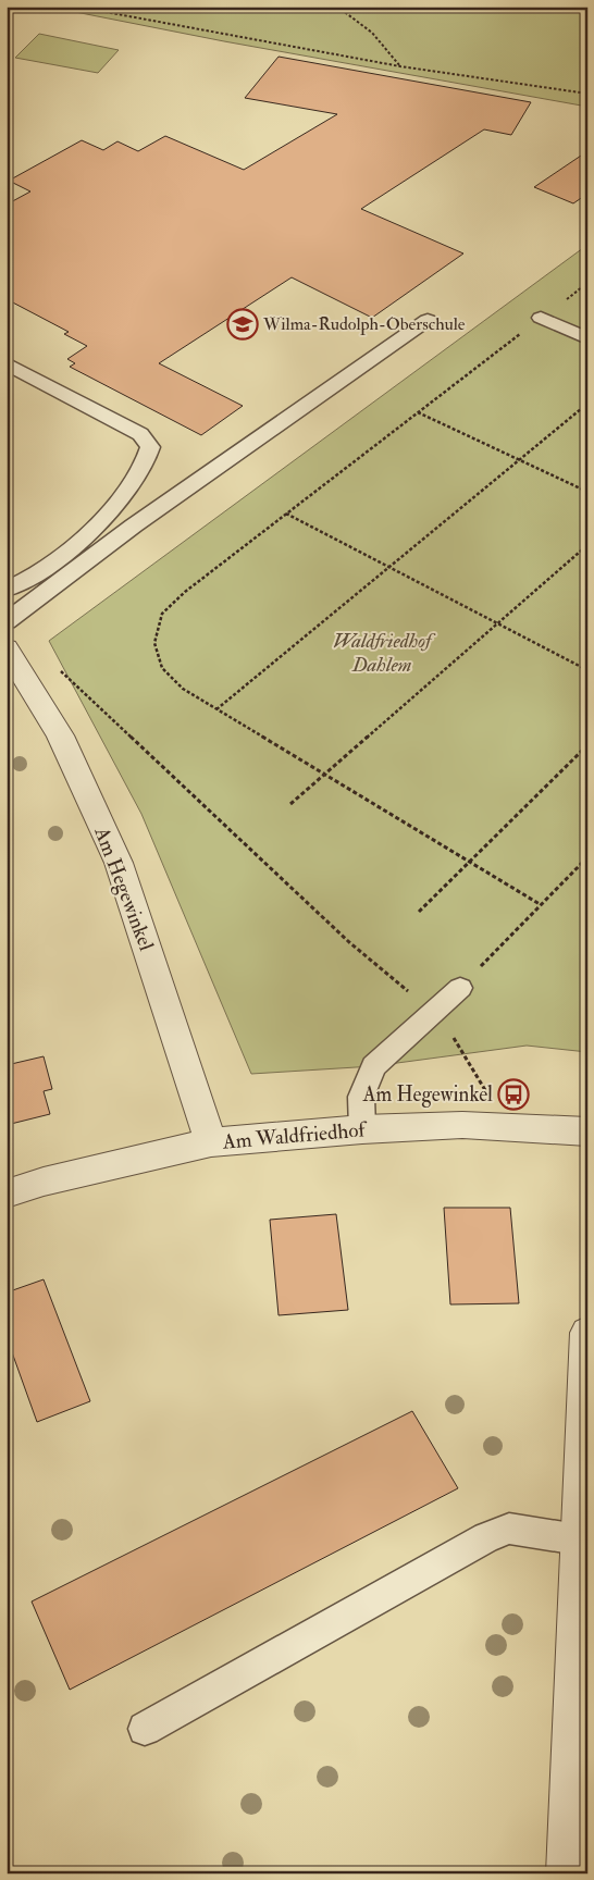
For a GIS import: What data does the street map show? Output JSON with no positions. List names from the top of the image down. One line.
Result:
{"streets":{"street":["Am Hegewinkel","Am Waldfriedhof"]},"crossings":[["Am Hegewinkel","Am Waldfriedhof"]],"parks":["Waldfriedhof Dahlem"],"places":{"school or university":["Wilma-Rudolph-Oberschule"],"bus stop":["Am Hegewinkel"]}}
